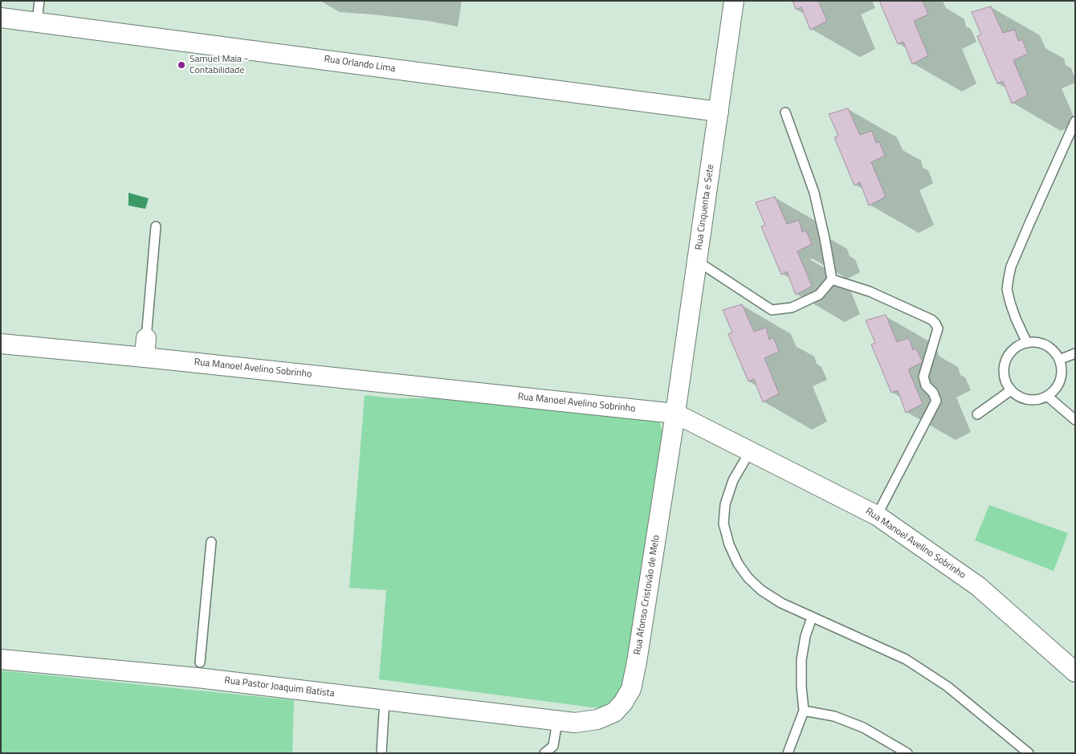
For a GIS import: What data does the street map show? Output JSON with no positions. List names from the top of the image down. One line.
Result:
{"streets":{"street":["Rua Orlando Lima","Rua Cinquenta e Sete","Rua Manoel Avelino Sobrinho","Rua Afonso Cristovão de Melo","Rua Pastor Joaquim Batista"]},"crossings":[["Rua Orlando Lima","Rua Cinquenta e Sete"],["Rua Cinquenta e Sete","Rua Manoel Avelino Sobrinho"],["Rua Cinquenta e Sete","Rua Afonso Cristovão de Melo"],["Rua Manoel Avelino Sobrinho","Rua Afonso Cristovão de Melo"],["Rua Afonso Cristovão de Melo","Rua Pastor Joaquim Batista"]],"places":["Samuel Maia - Contabilidade"]}
